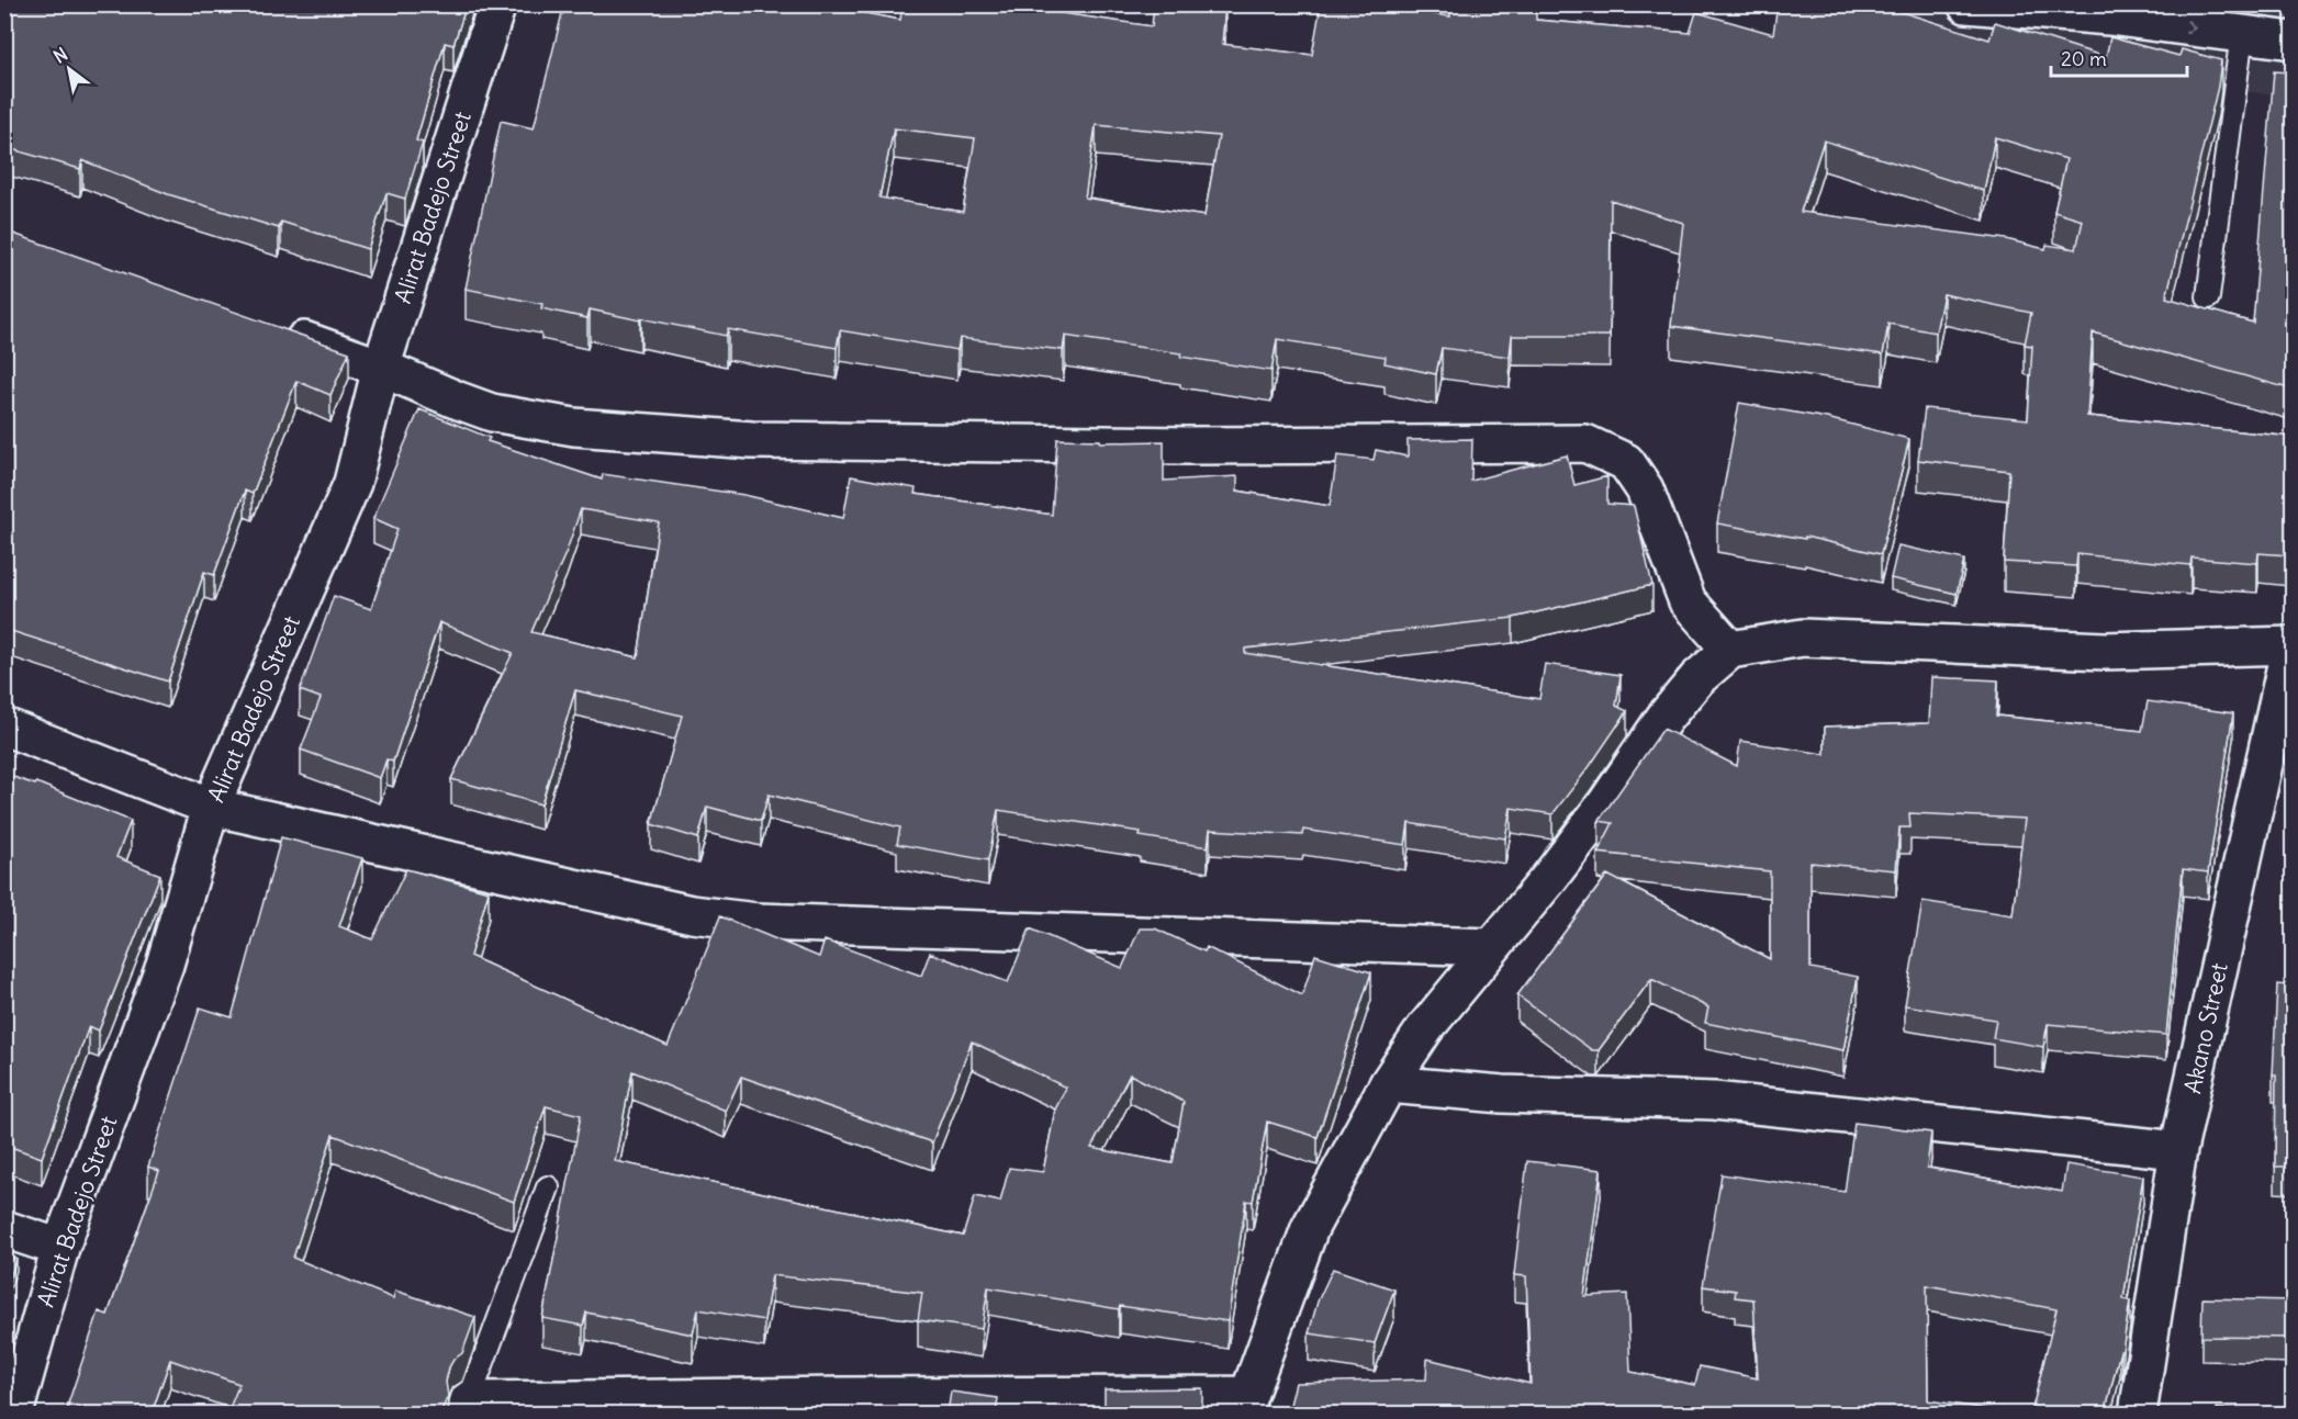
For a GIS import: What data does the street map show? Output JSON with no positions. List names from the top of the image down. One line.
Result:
{"streets":{"street":["Alirat Badejo Street","Akano Street"]},"scale_bar":"20 m","north":"top left"}
